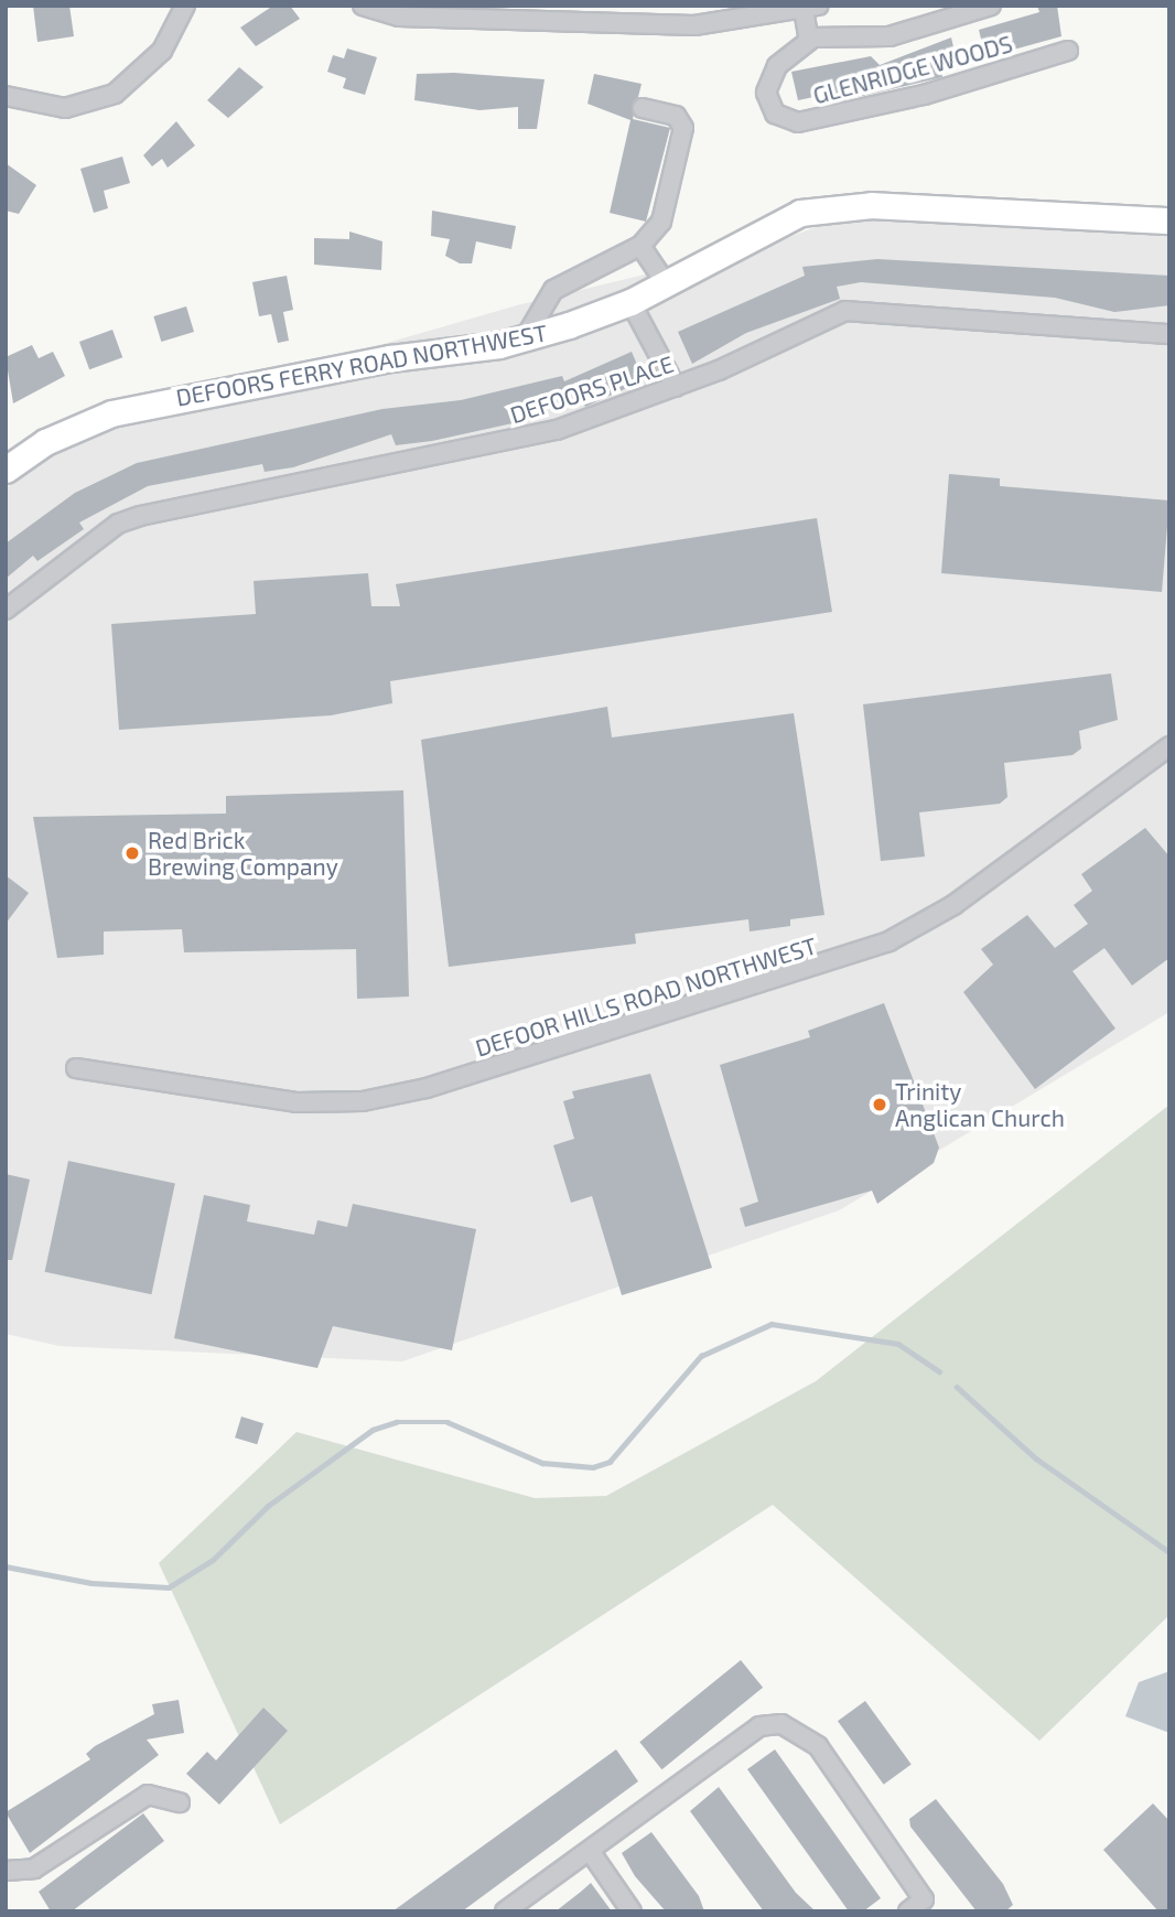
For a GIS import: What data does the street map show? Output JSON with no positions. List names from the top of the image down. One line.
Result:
{"streets":{"street":["GLENRIDGE WOODS","DEFOORS FERRY ROAD NORTHWEST","DEFOORS PLACE","DEFOOR HILLS ROAD NORTHWEST"]},"places":["Red Brick Brewing Company","Trinity Anglican Church"]}
